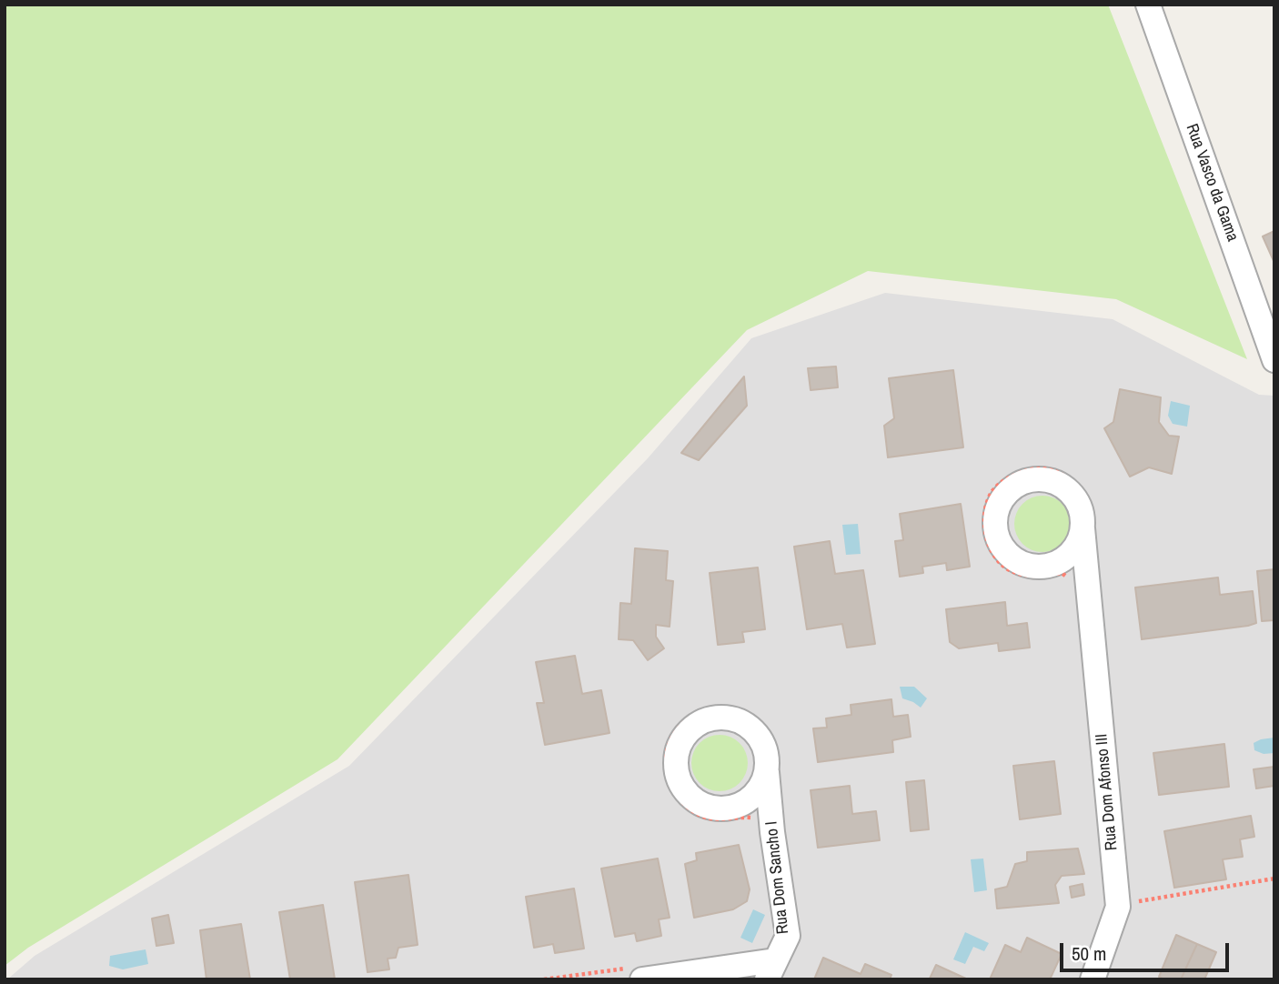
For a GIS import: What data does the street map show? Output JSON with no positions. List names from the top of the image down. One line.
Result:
{"streets":{"street":["Rua Vasco da Gama","Rua Dom Afonso III","Rua Dom Sancho I"]},"scale_bar":"50 m"}
